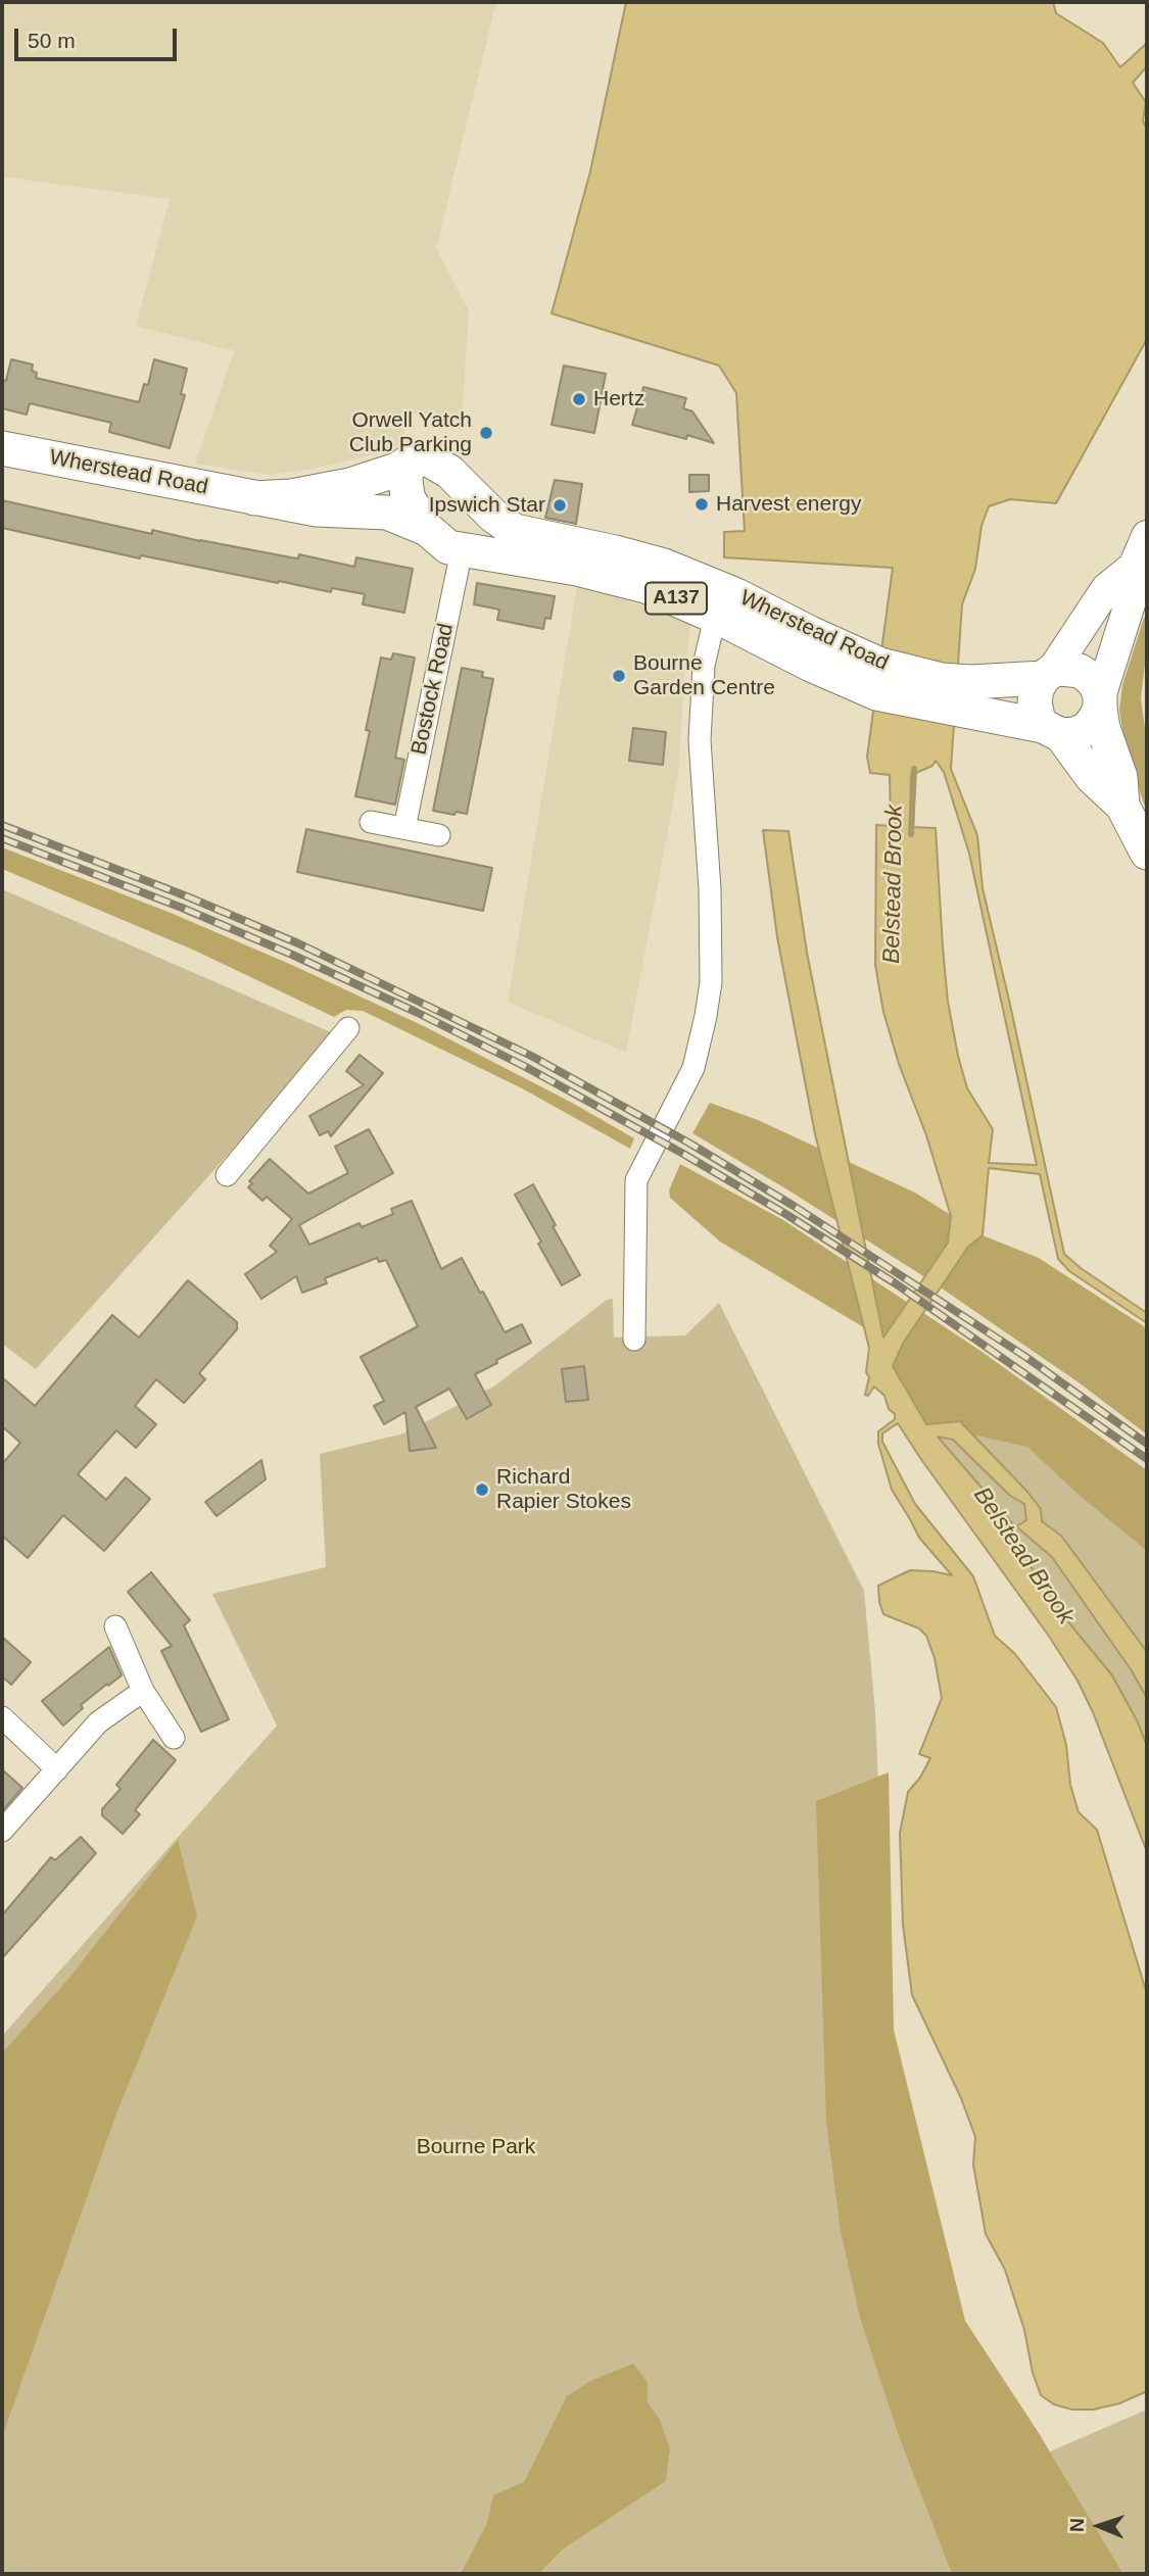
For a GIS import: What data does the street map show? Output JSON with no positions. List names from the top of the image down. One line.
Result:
{"streets":{"main road":["Wherstead Road","A137"],"street":["Bostock Road"]},"crossings":[["Wherstead Road","A137"],["Wherstead Road","Bostock Road"]],"water":["Belstead Brook"],"parks":["Bourne Park"],"places":["Hertz","Orwell Yatch Club Parking","Harvest energy","Ipswich Star","Bourne Garden Centre","Richard Rapier Stokes"],"scale_bar":"50 m","north":"left"}
